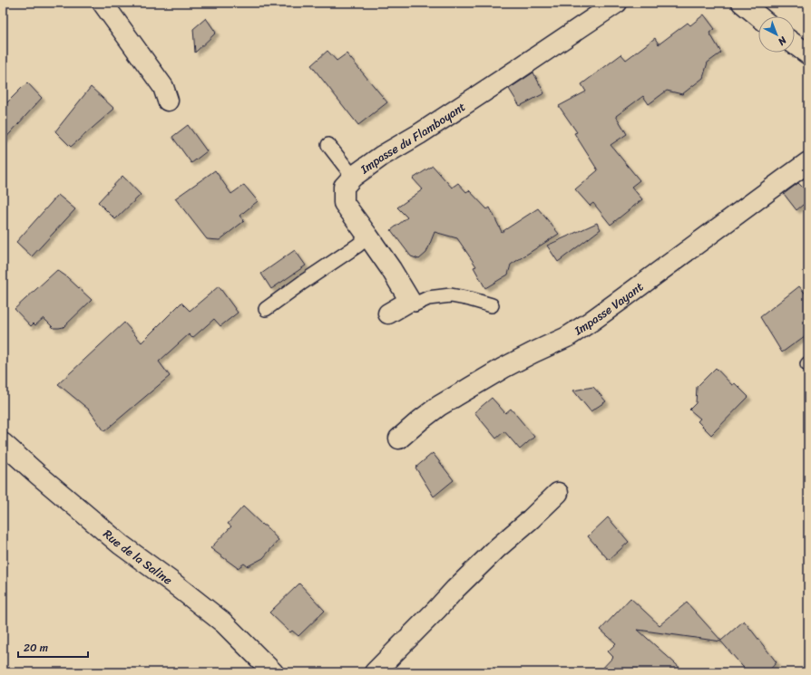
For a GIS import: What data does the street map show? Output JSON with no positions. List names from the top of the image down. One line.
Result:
{"streets":{"street":["Impasse du Flamboyant","Impasse Vayant","Rue de la Saline"]},"scale_bar":"20 m","north":"bottom right"}
